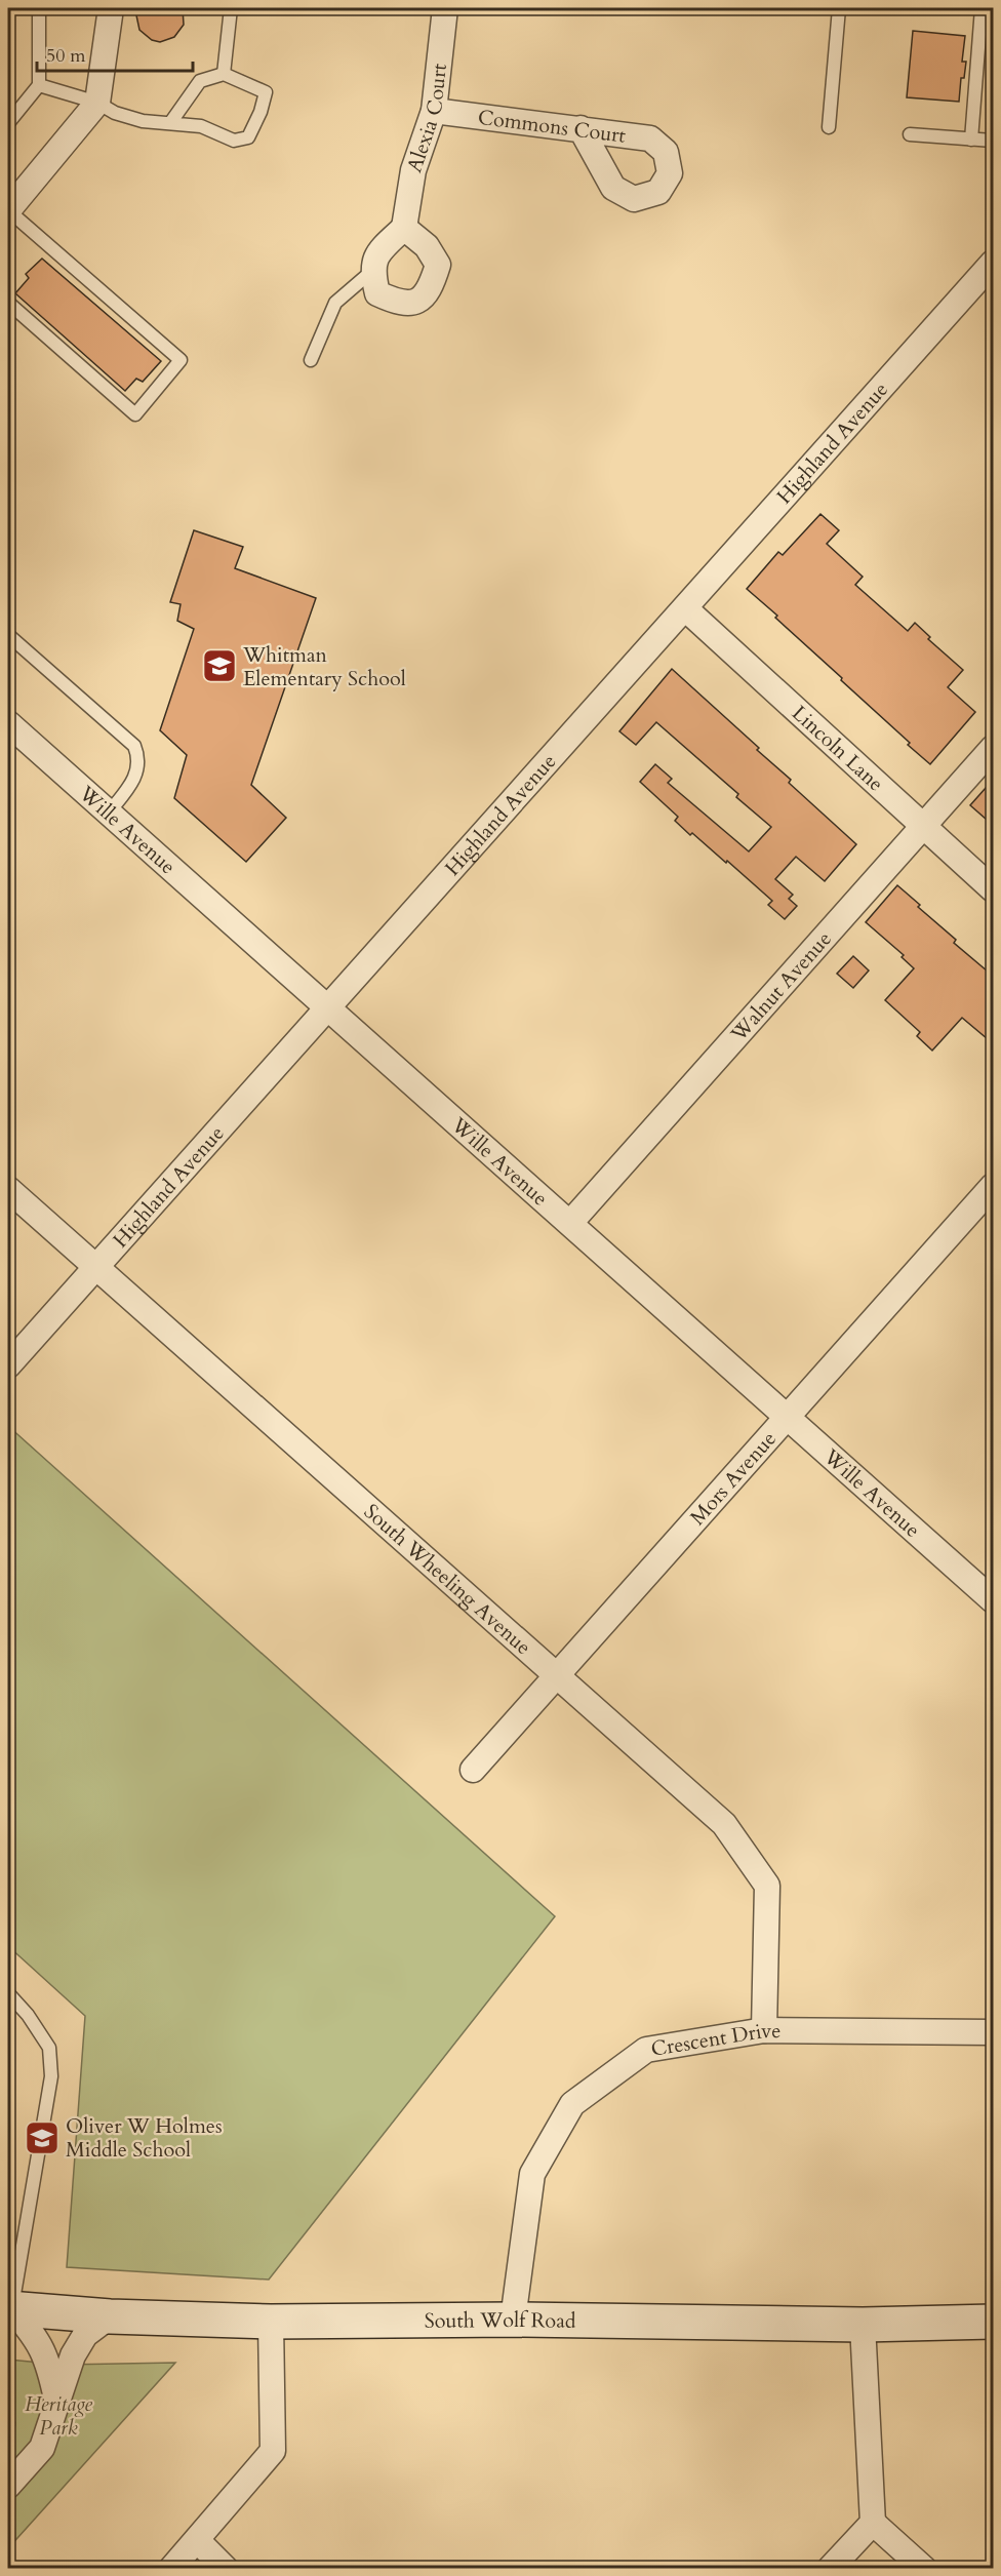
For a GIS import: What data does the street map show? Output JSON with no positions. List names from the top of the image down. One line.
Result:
{"streets":{"main road":["South Wolf Road"],"street":["Alexia Court","Commons Court","Highland Avenue","Lincoln Lane","Wille Avenue","Walnut Avenue","Mors Avenue","South Wheeling Avenue","Crescent Drive"]},"crossings":[["Alexia Court","Commons Court"],["Highland Avenue","Lincoln Lane"],["Highland Avenue","Wille Avenue"],["Highland Avenue","South Wheeling Avenue"],["Lincoln Lane","Walnut Avenue"],["Wille Avenue","Walnut Avenue"],["Wille Avenue","Mors Avenue"],["Mors Avenue","South Wheeling Avenue"],["South Wheeling Avenue","Crescent Drive"],["Crescent Drive","South Wolf Road"]],"parks":["Heritage Park"],"places":{"school or university":["Whitman Elementary School","Oliver W Holmes Middle School"]},"scale_bar":"50 m"}
